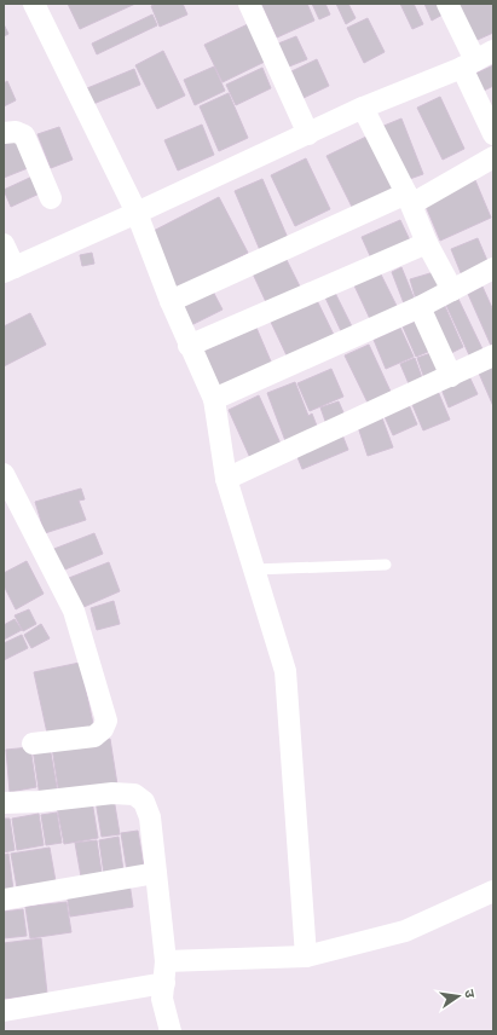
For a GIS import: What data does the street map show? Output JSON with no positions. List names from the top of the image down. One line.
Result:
{"north":"right"}
